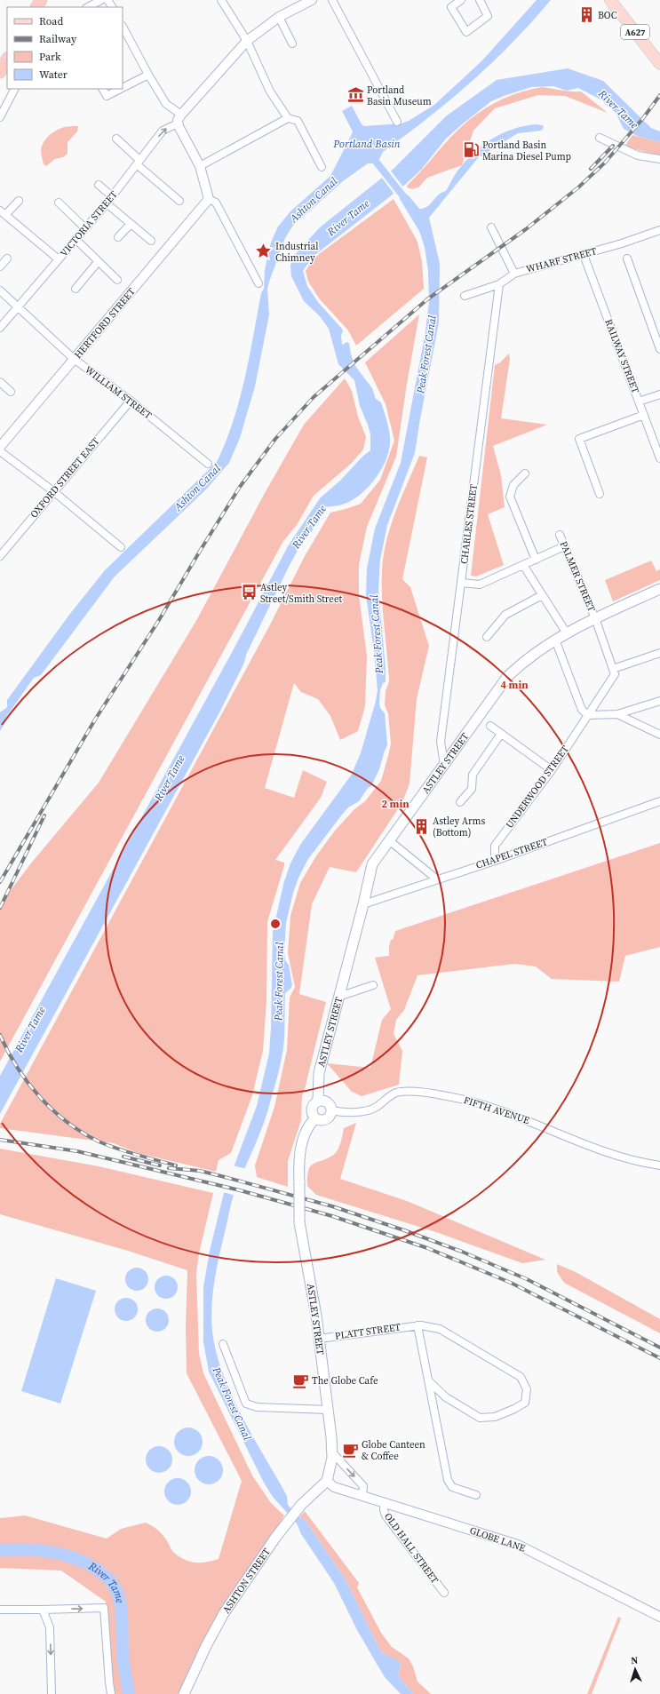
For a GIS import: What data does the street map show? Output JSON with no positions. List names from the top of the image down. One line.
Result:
{"streets":{"main road":["A627","ASTLEY STREET","ASHTON STREET"],"street":["VICTORIA STREET","WHARF STREET","HERTFORD STREET","RAILWAY STREET","WILLIAM STREET","OXFORD STREET EAST","CHARLES STREET","PALMER STREET","UNDERWOOD STREET","CHAPEL STREET","FIFTH AVENUE","PLATT STREET","GLOBE LANE","OLD HALL STREET"]},"crossings":[["VICTORIA STREET","WILLIAM STREET"],["WHARF STREET","RAILWAY STREET"],["WHARF STREET","CHARLES STREET"],["HERTFORD STREET","WILLIAM STREET"],["WILLIAM STREET","OXFORD STREET EAST"],["CHARLES STREET","ASTLEY STREET"],["PALMER STREET","ASTLEY STREET"],["PALMER STREET","UNDERWOOD STREET"],["ASTLEY STREET","CHAPEL STREET"],["ASTLEY STREET","FIFTH AVENUE"],["ASTLEY STREET","PLATT STREET"],["ASTLEY STREET","GLOBE LANE"],["ASTLEY STREET","ASHTON STREET"],["UNDERWOOD STREET","CHAPEL STREET"],["GLOBE LANE","OLD HALL STREET"],["GLOBE LANE","ASHTON STREET"]],"water":["River Tame","Portland Basin","Ashton Canal","Peak Forest Canal"],"places":{"building":["BOC","Astley Arms (Bottom)"],"museum":["Portland Basin Museum"],"fuel station":["Portland Basin Marina Diesel Pump"],"place":["Industrial Chimney"],"bus stop":["Astley Street/Smith Street"],"cafe":["The Globe Cafe","Globe Canteen & Coffee"]},"legend":["Road","Railway","Park","Water"],"north":"top","rings":["4 min","2 min"]}
